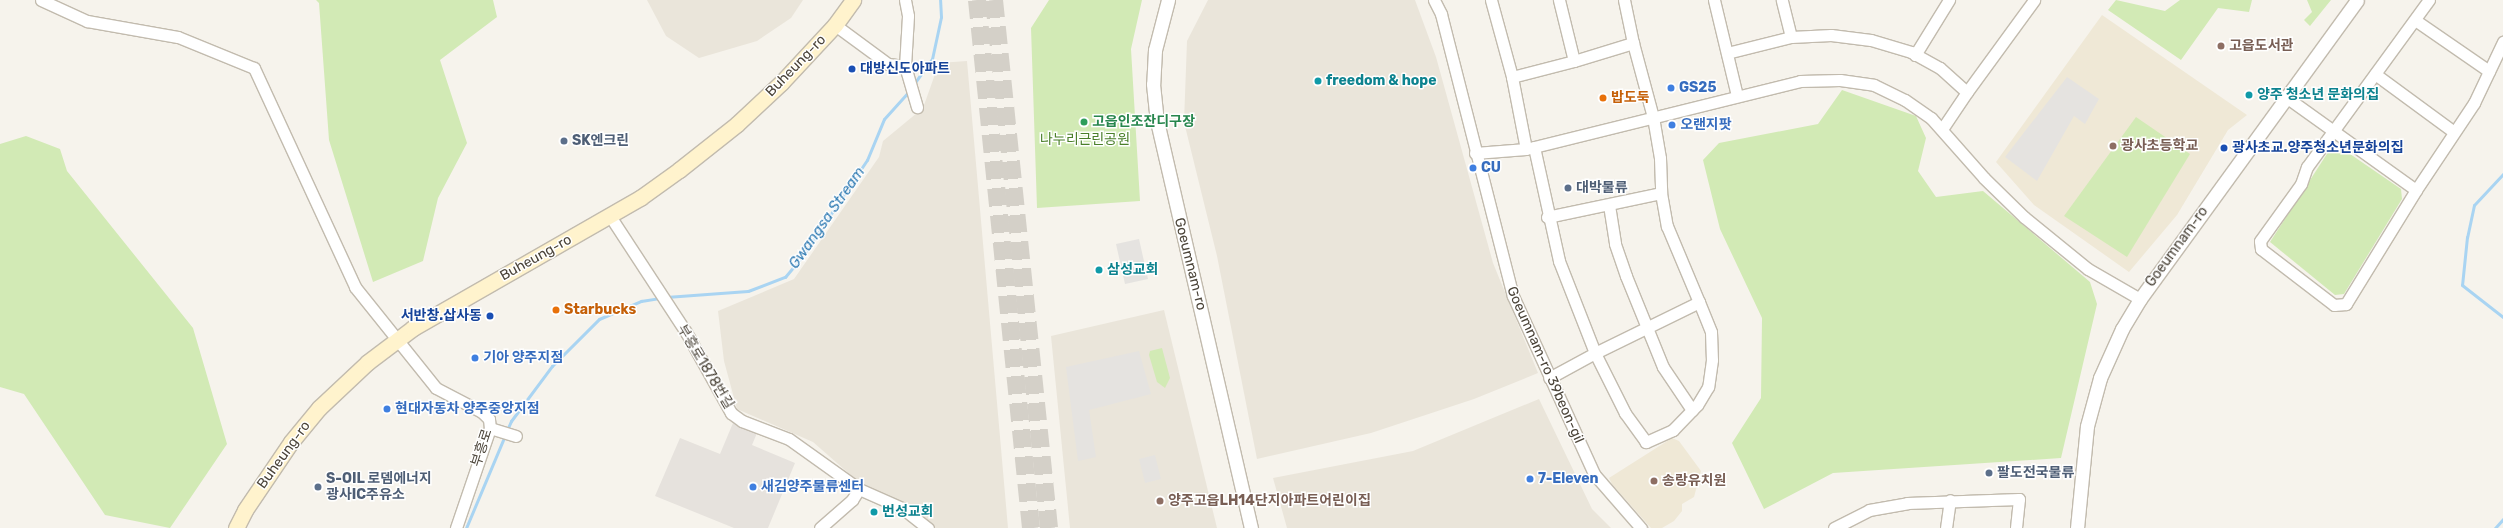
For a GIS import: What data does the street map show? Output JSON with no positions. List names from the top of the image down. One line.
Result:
{"streets":{"main road":["Buheung-ro"],"street":["Goeumnam-ro","Goeumnam-ro 39beon-gil","부흥로1878번길","부흥로"]},"crossings":[["Buheung-ro","부흥로1878번길"],["Buheung-ro","부흥로"]],"water":["Gwangsa Stream"],"parks":["나누리근린공원"],"places":["고읍도서관","대방신도아파트","freedom & hope","GS25","양주 청소년 문화의집","밥도둑","고읍인조잔디구장","오랜지팟","SK엔크린","광사초등학교","광사초교.양주청소년문화의집","CU","대박물류","삼성교회","Starbucks","서반창.삽사동","기아 양주지점","현대자동차 양주중앙지점","팔도전국물류","7-Eleven","송랑유치원","S-OIL 로뎀에너지 광사IC주유소","새김양주물류센터","양주고읍LH14단지아파트어린이집","번성교회"]}
